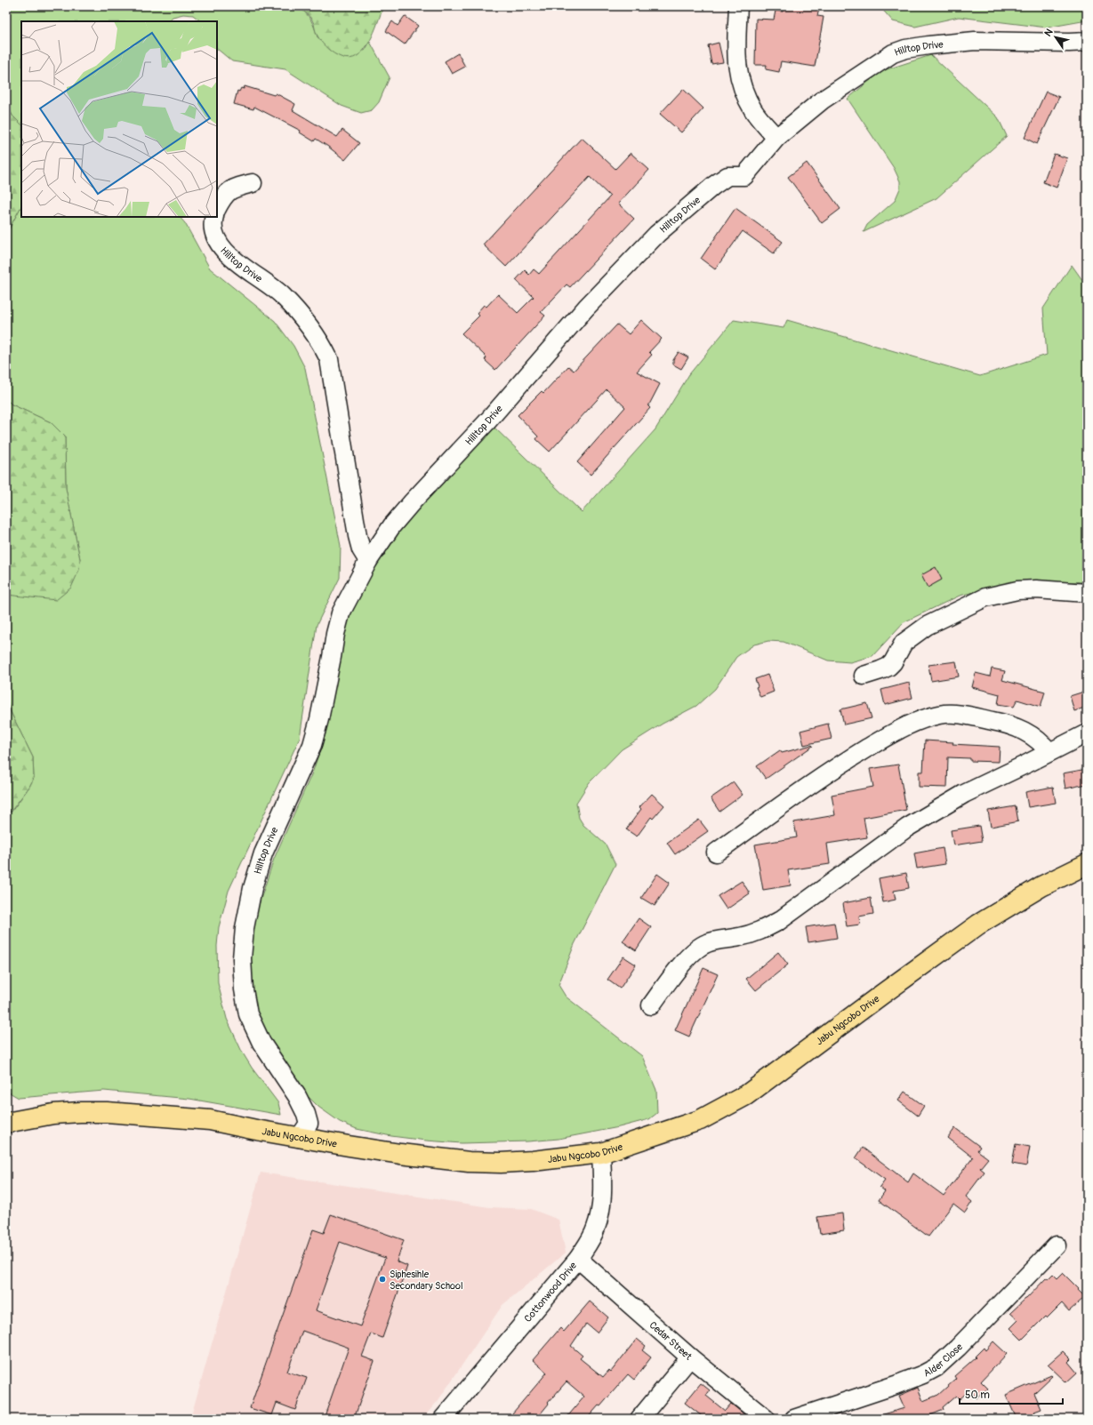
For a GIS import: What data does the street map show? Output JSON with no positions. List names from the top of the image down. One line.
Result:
{"streets":{"main road":["Jabu Ngcobo Drive"],"street":["Hilltop Drive","Cottonwood Drive","Cedar Street","Alder Close"]},"crossings":[["Hilltop Drive","Jabu Ngcobo Drive"],["Jabu Ngcobo Drive","Cottonwood Drive"],["Cottonwood Drive","Cedar Street"]],"places":["Siphesihle Secondary School"],"scale_bar":"50 m","north":"top left"}
